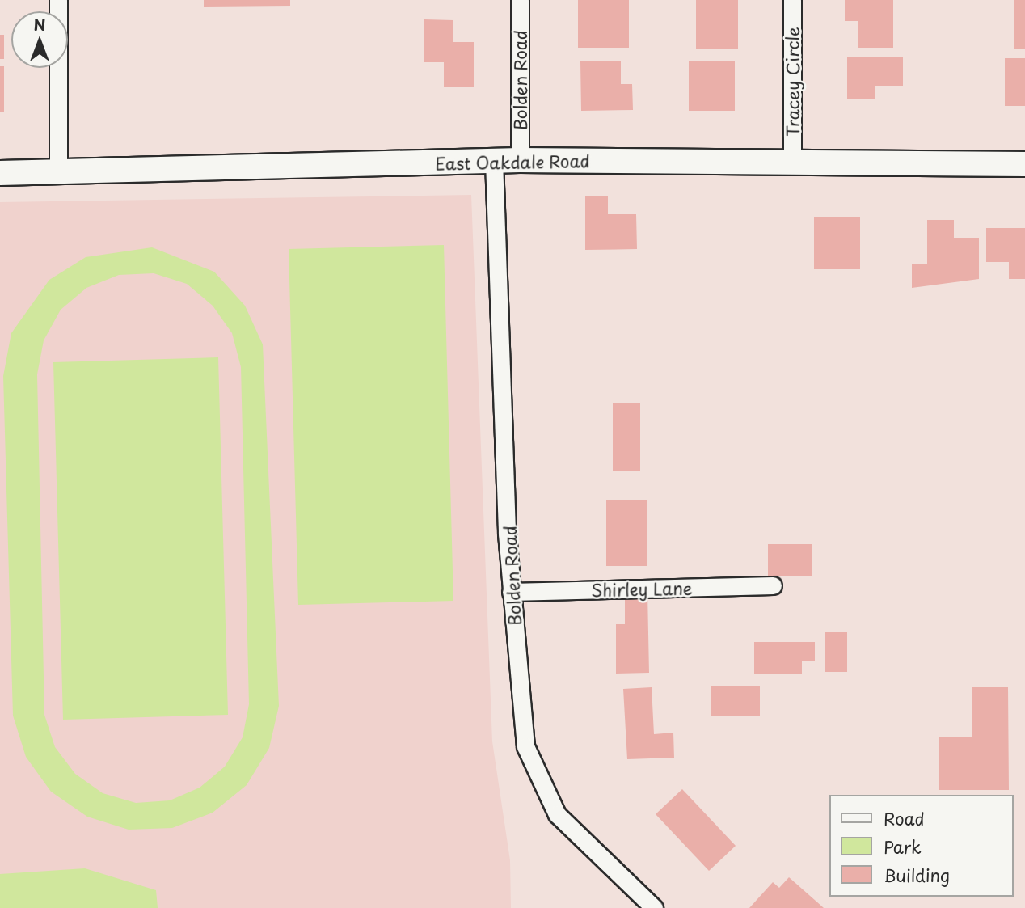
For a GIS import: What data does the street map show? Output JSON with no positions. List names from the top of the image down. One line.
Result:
{"streets":{"street":["Bolden Road","Tracey Circle","East Oakdale Road","Shirley Lane"]},"crossings":[["Bolden Road","East Oakdale Road"],["Bolden Road","Shirley Lane"],["Tracey Circle","East Oakdale Road"]],"legend":["Road","Park","Building"],"north":"top"}
